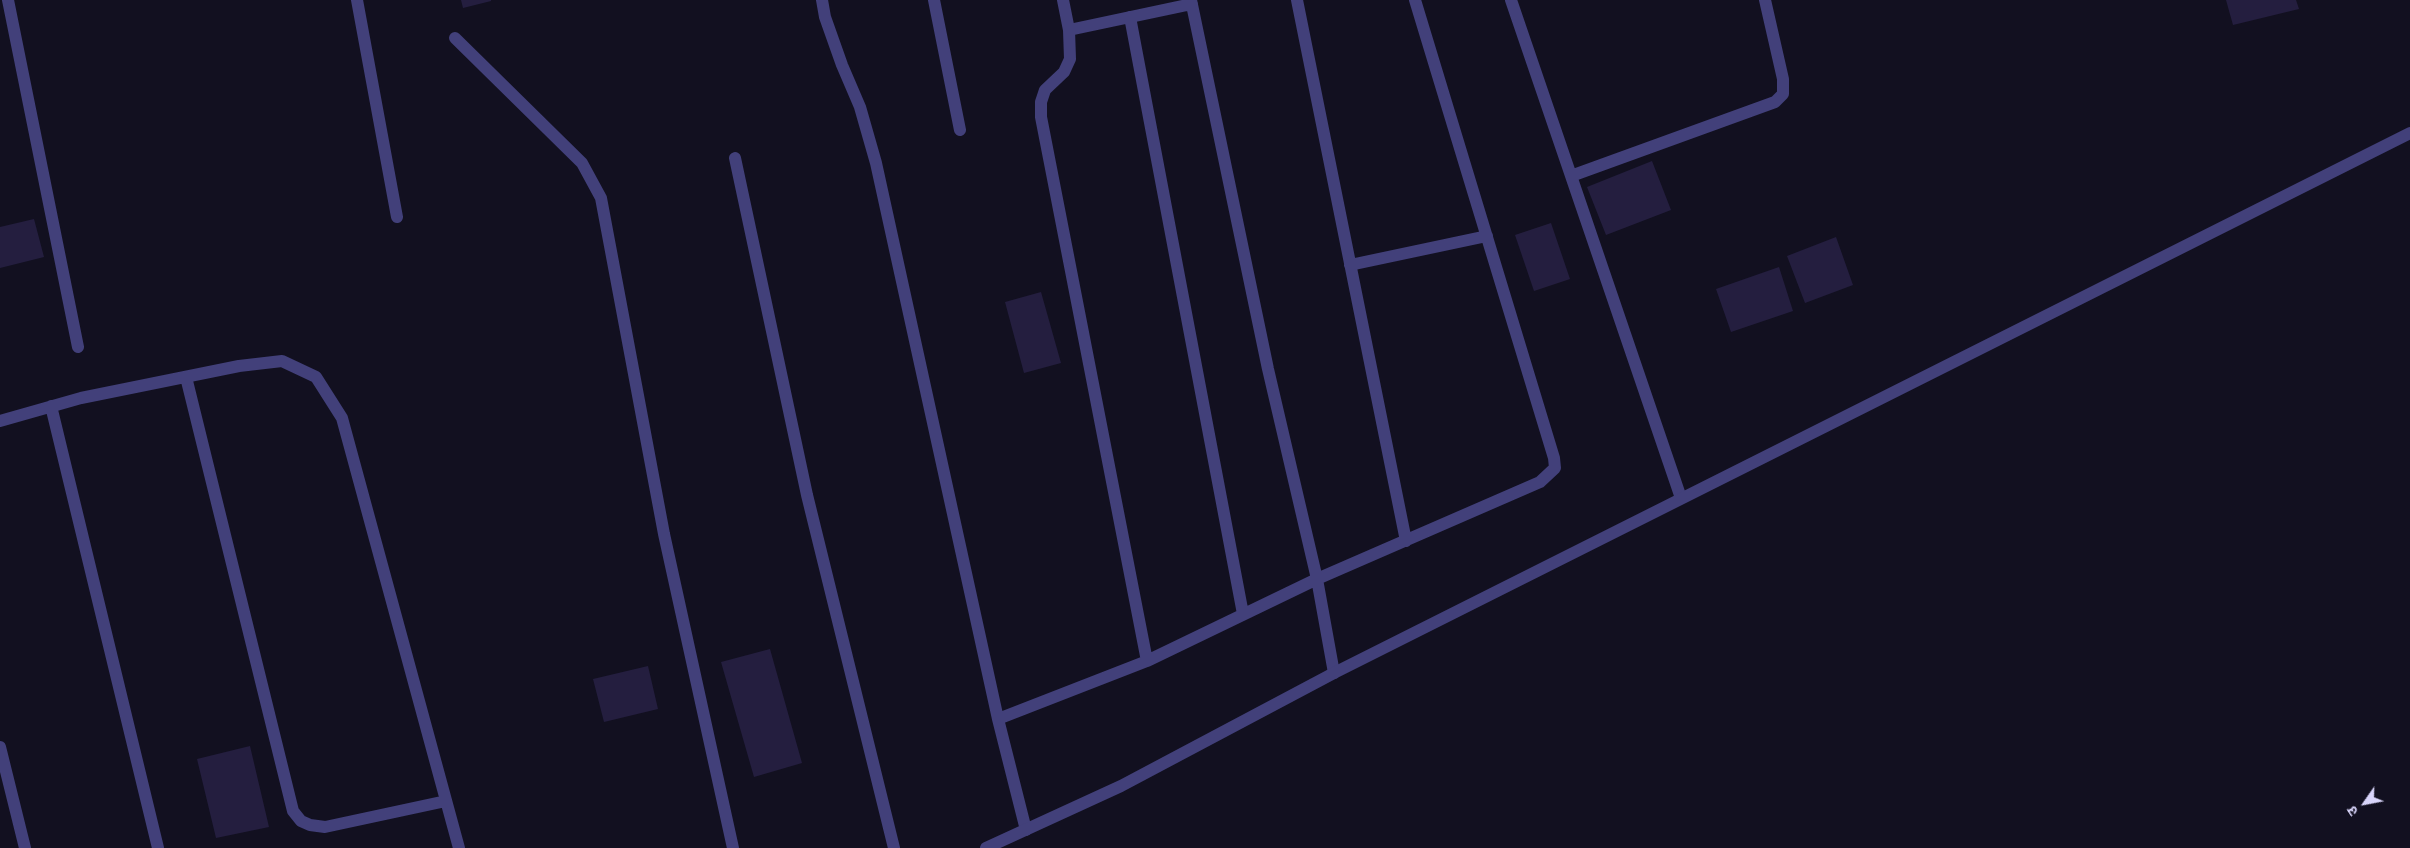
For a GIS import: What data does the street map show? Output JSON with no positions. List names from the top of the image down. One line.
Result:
{"north":"bottom left"}
